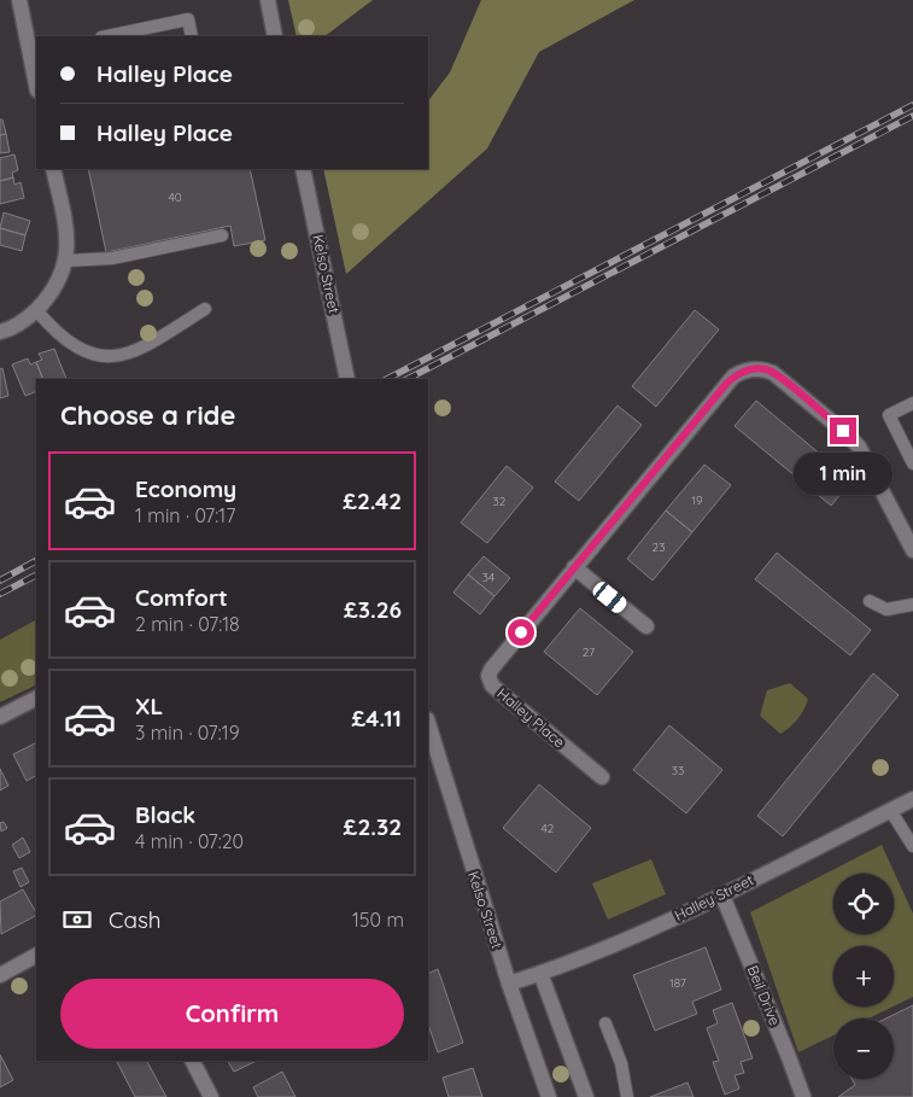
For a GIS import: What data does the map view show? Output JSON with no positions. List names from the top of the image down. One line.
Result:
{"streets":{"street":["Kelso Street","Halley Place","Halley Street","Beil Drive"]},"crossings":[["Kelso Street","Halley Street"],["Halley Street","Beil Drive"]],"house_numbers":["40","19","32","23","34","27","33","42","187"],"page":{"banner":["Halley Place","Halley Place"],"heading":"Choose a ride","list":[{"name":"Economy","note":"1 min · 07:17","value":"£2.42"},{"name":"Comfort","note":"2 min · 07:18","value":"£3.26"},{"name":"XL","note":"3 min · 07:19","value":"£4.11"},{"name":"Black","note":"4 min · 07:20","value":"£2.32"}],"bubble":"1 min","map_buttons":["+","−"],"pay":["Cash","150 m"],"buttons":"Confirm"}}
